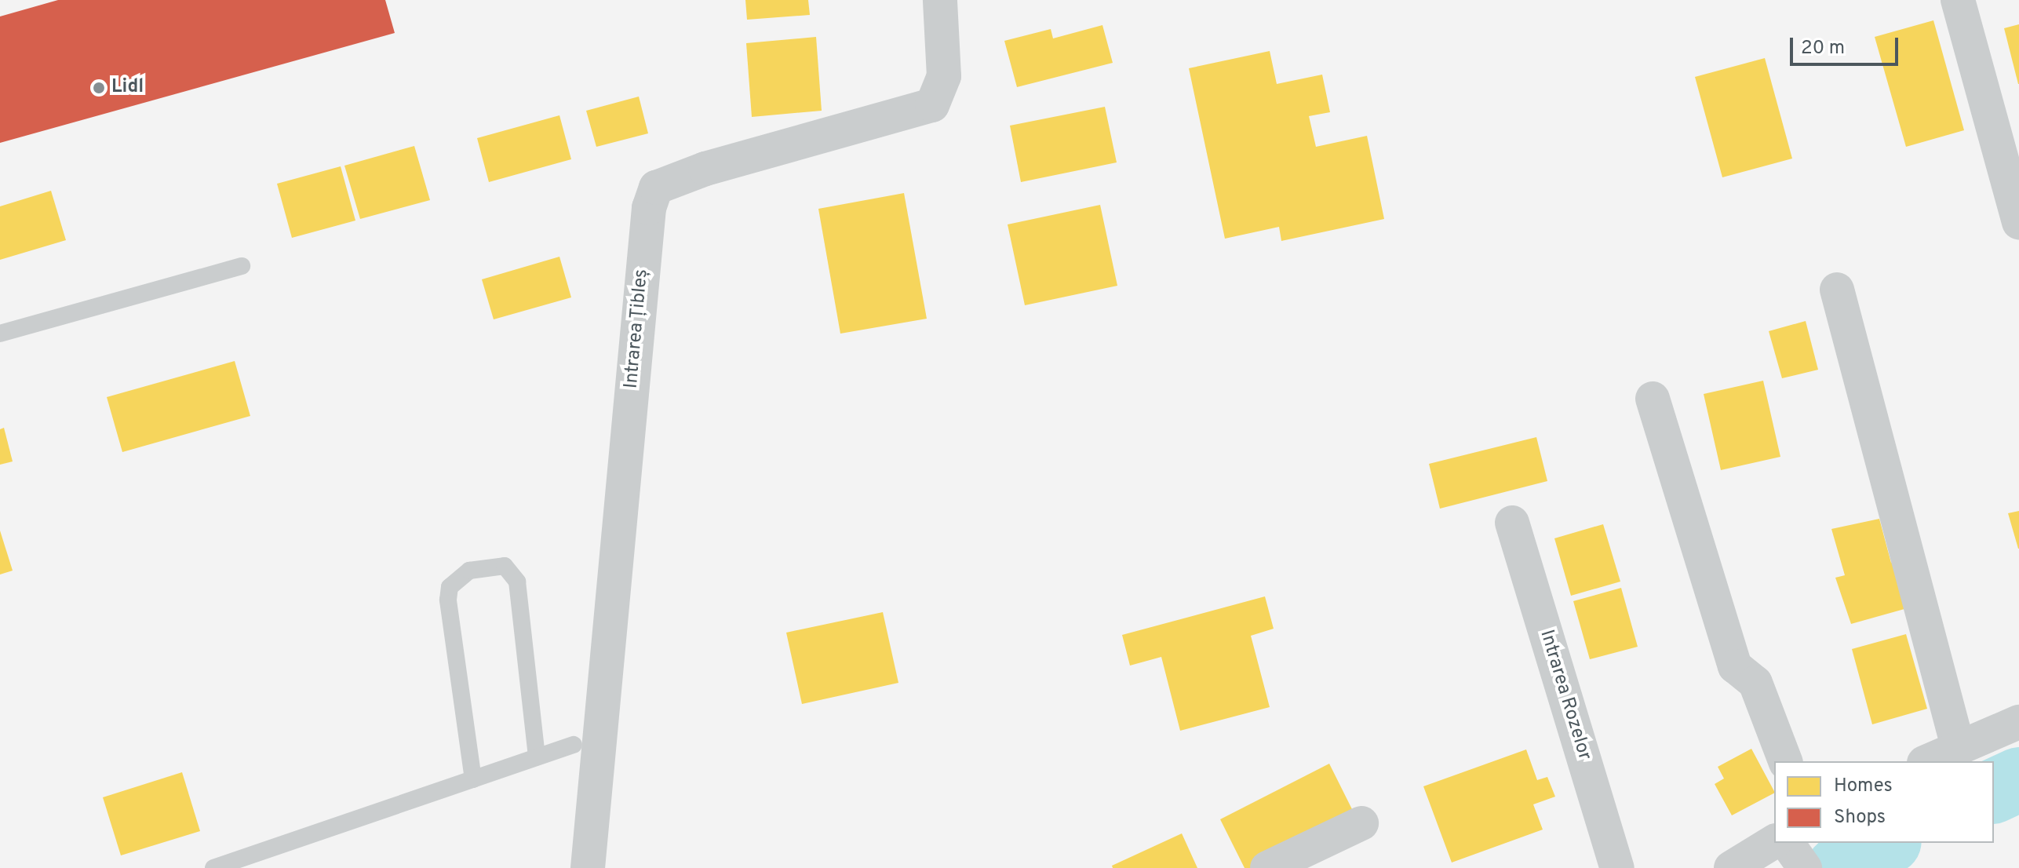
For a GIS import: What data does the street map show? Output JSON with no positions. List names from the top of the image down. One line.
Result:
{"streets":{"street":["Intrarea Țibleș","Intrarea Rozelor"]},"places":["Lidl"],"legend":["Homes","Shops"],"scale_bar":"20 m"}
